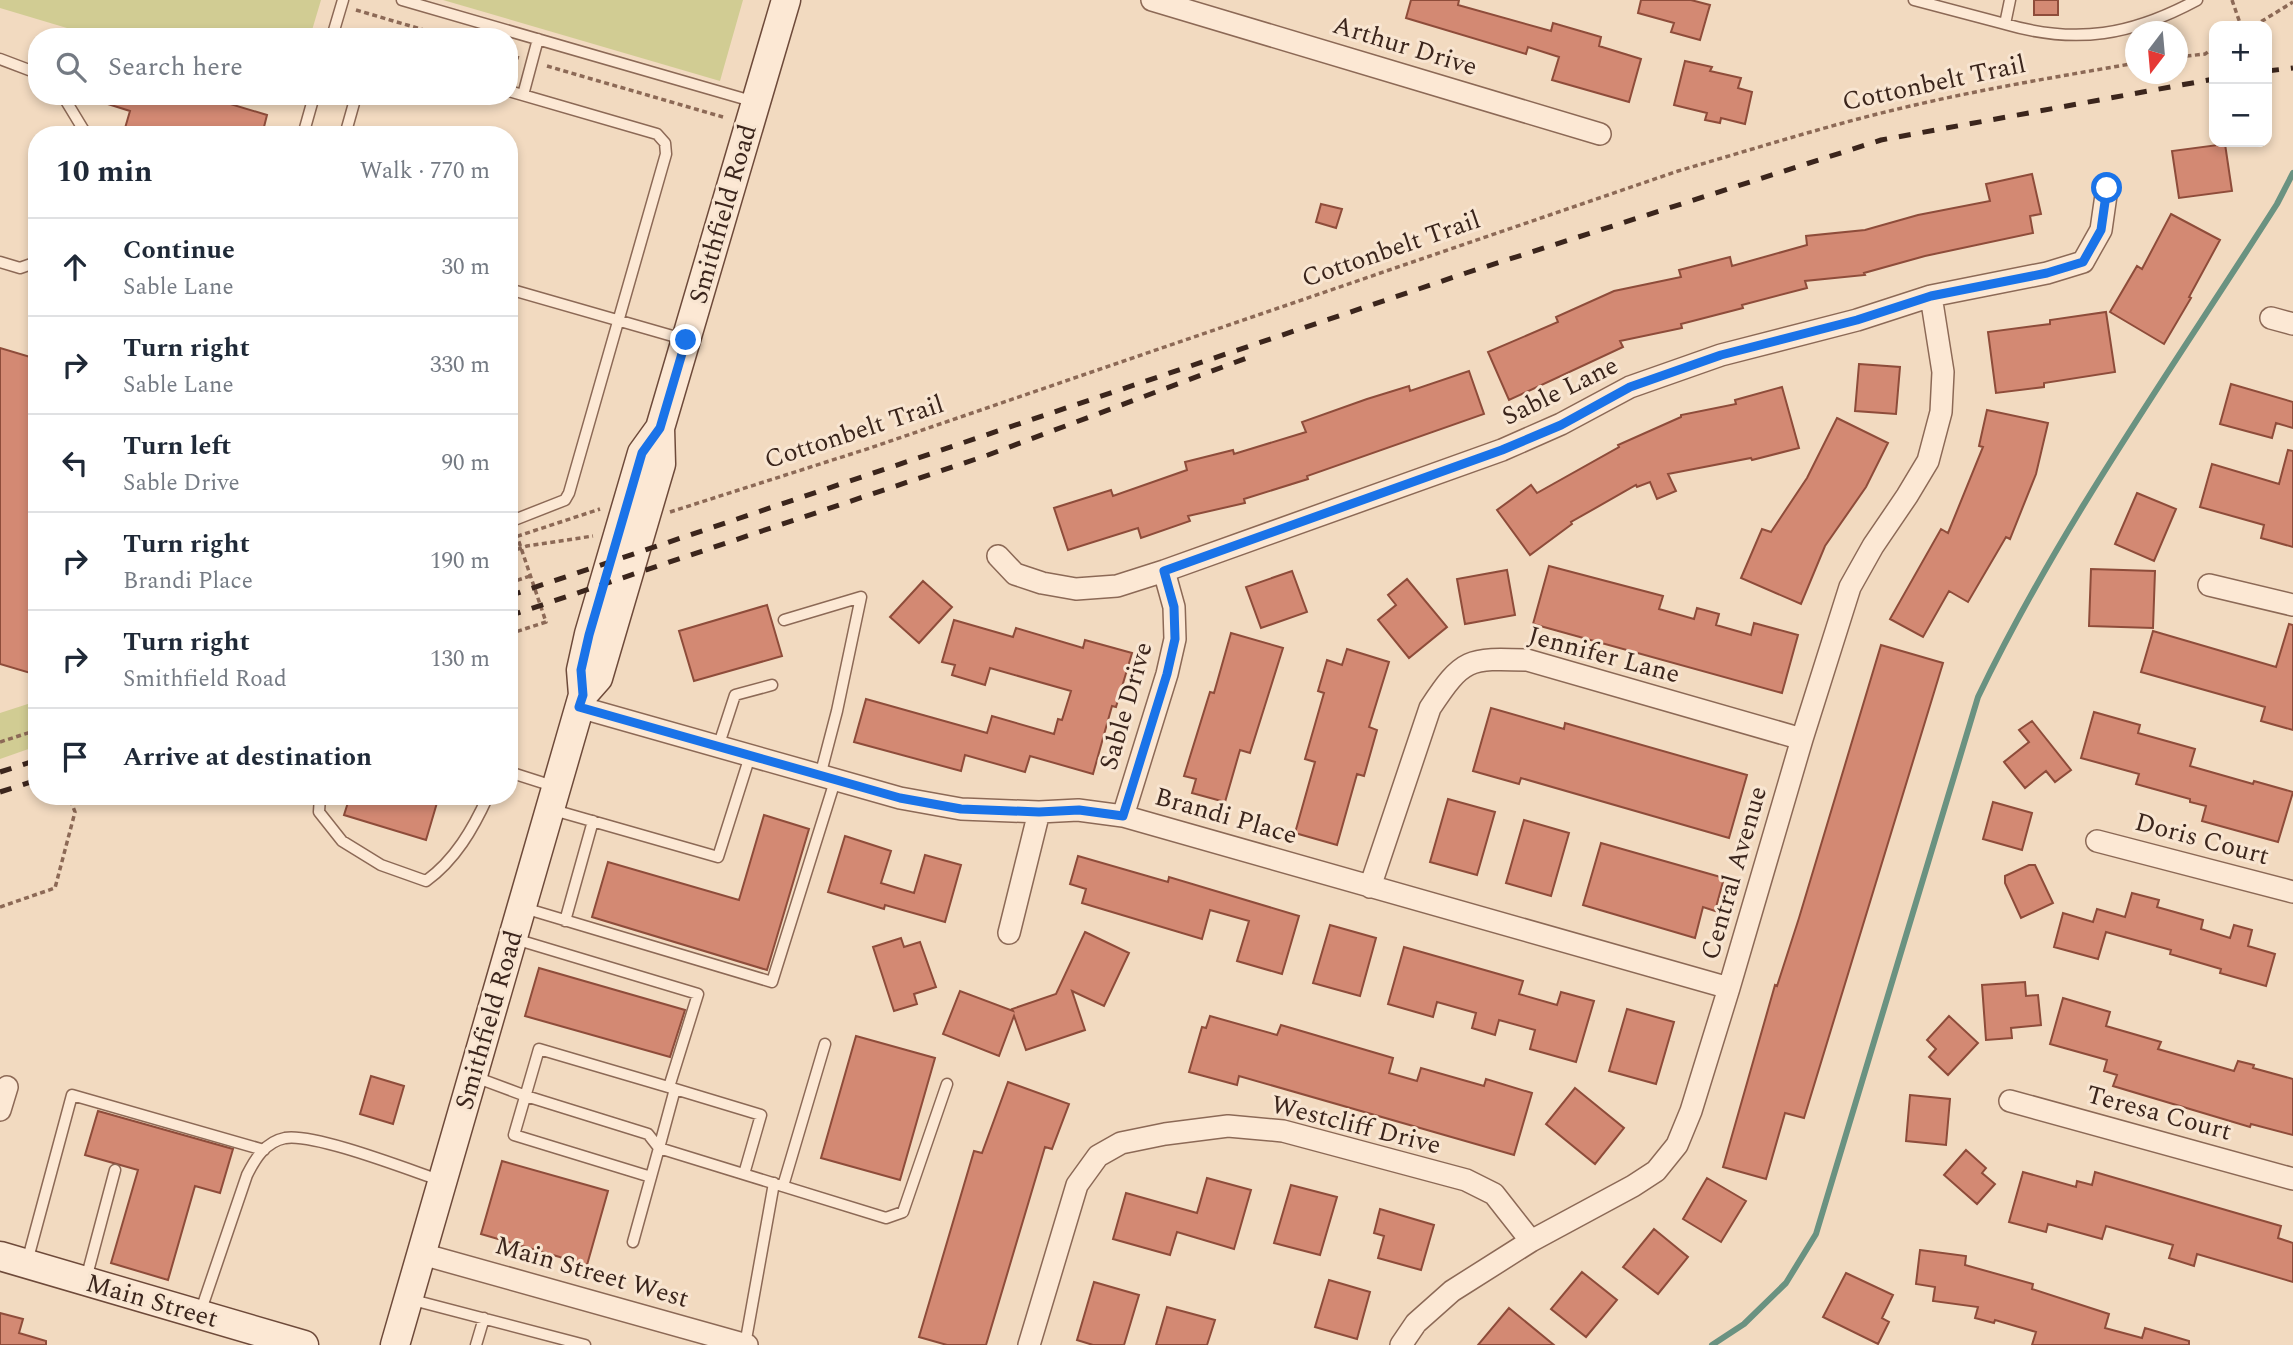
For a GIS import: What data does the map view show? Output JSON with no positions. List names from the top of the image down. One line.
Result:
{"streets":{"main road":["Smithfield Road","Main Street"],"street":["Arthur Drive","Sable Lane","Jennifer Lane","Sable Drive","Brandi Place","Doris Court","Central Avenue","Teresa Court","Westcliff Drive","Main Street West"],"path":["Cottonbelt Trail"]},"crossings":[["Smithfield Road","Brandi Place"],["Smithfield Road","Main Street West"],["Sable Lane","Sable Drive"],["Sable Lane","Central Avenue"],["Jennifer Lane","Brandi Place"],["Jennifer Lane","Central Avenue"],["Sable Drive","Brandi Place"],["Brandi Place","Central Avenue"],["Central Avenue","Westcliff Drive"]],"north":"bottom","page":{"map_buttons":["+","−"],"search":"Search here","heading":["10 min","Walk · 770 m"],"list":[["Continue","Sable Lane","30 m"],["Turn right","Sable Lane","330 m"],["Turn left","Sable Drive","90 m"],["Turn right","Brandi Place","190 m"],["Turn right","Smithfield Road","130 m"],"Arrive at destination"]}}
